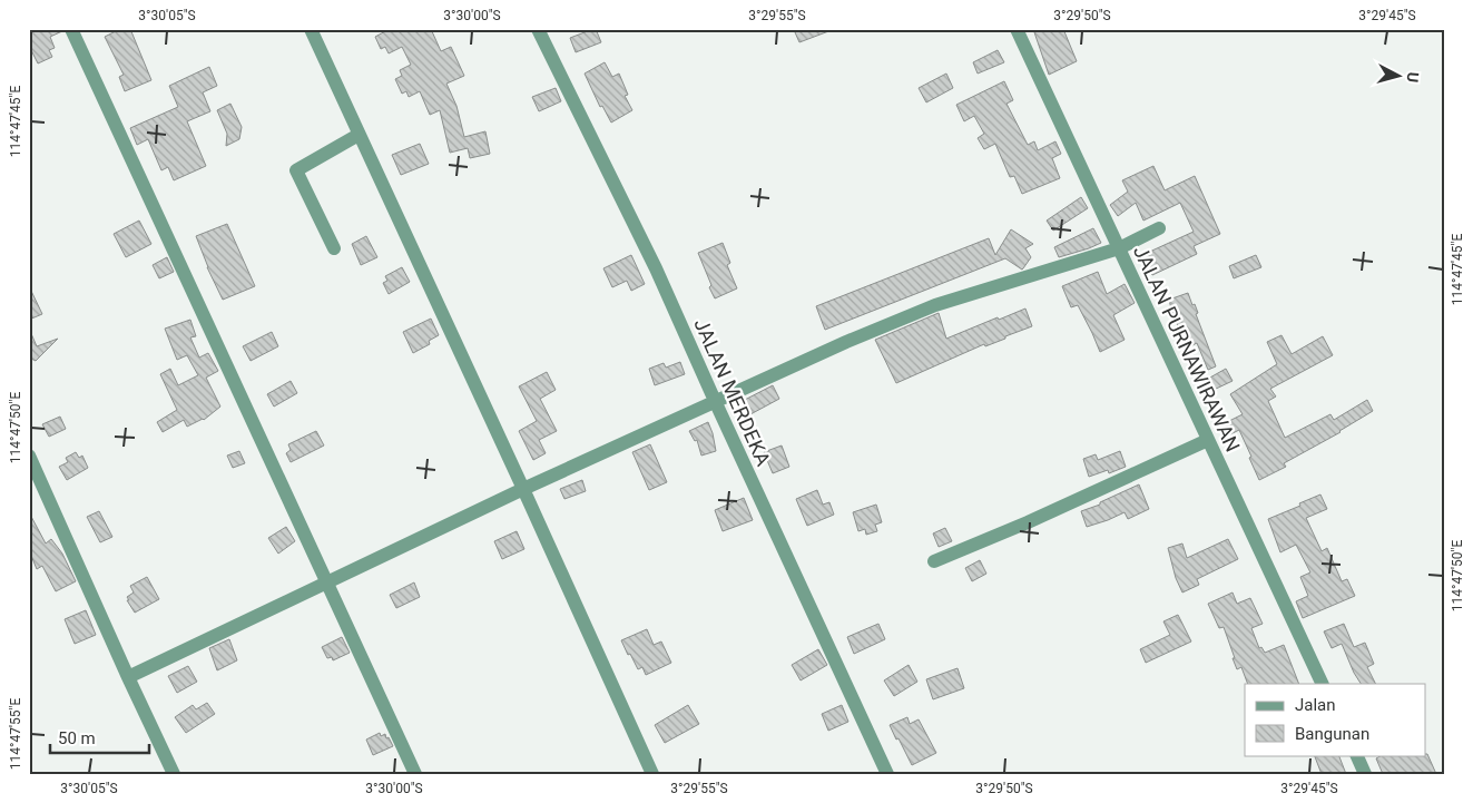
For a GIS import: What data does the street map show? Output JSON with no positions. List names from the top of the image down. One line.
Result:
{"streets":{"street":["JALAN PURNAWIRAWAN","JALAN MERDEKA"]},"legend":["Jalan","Bangunan"],"scale_bar":"50 m","north":"right","coordinates":["3°30'05\"S","3°30'00\"S","3°29'55\"S","3°29'50\"S","3°29'45\"S","114°47'45\"E","114°47'50\"E","114°47'55\"E"]}
